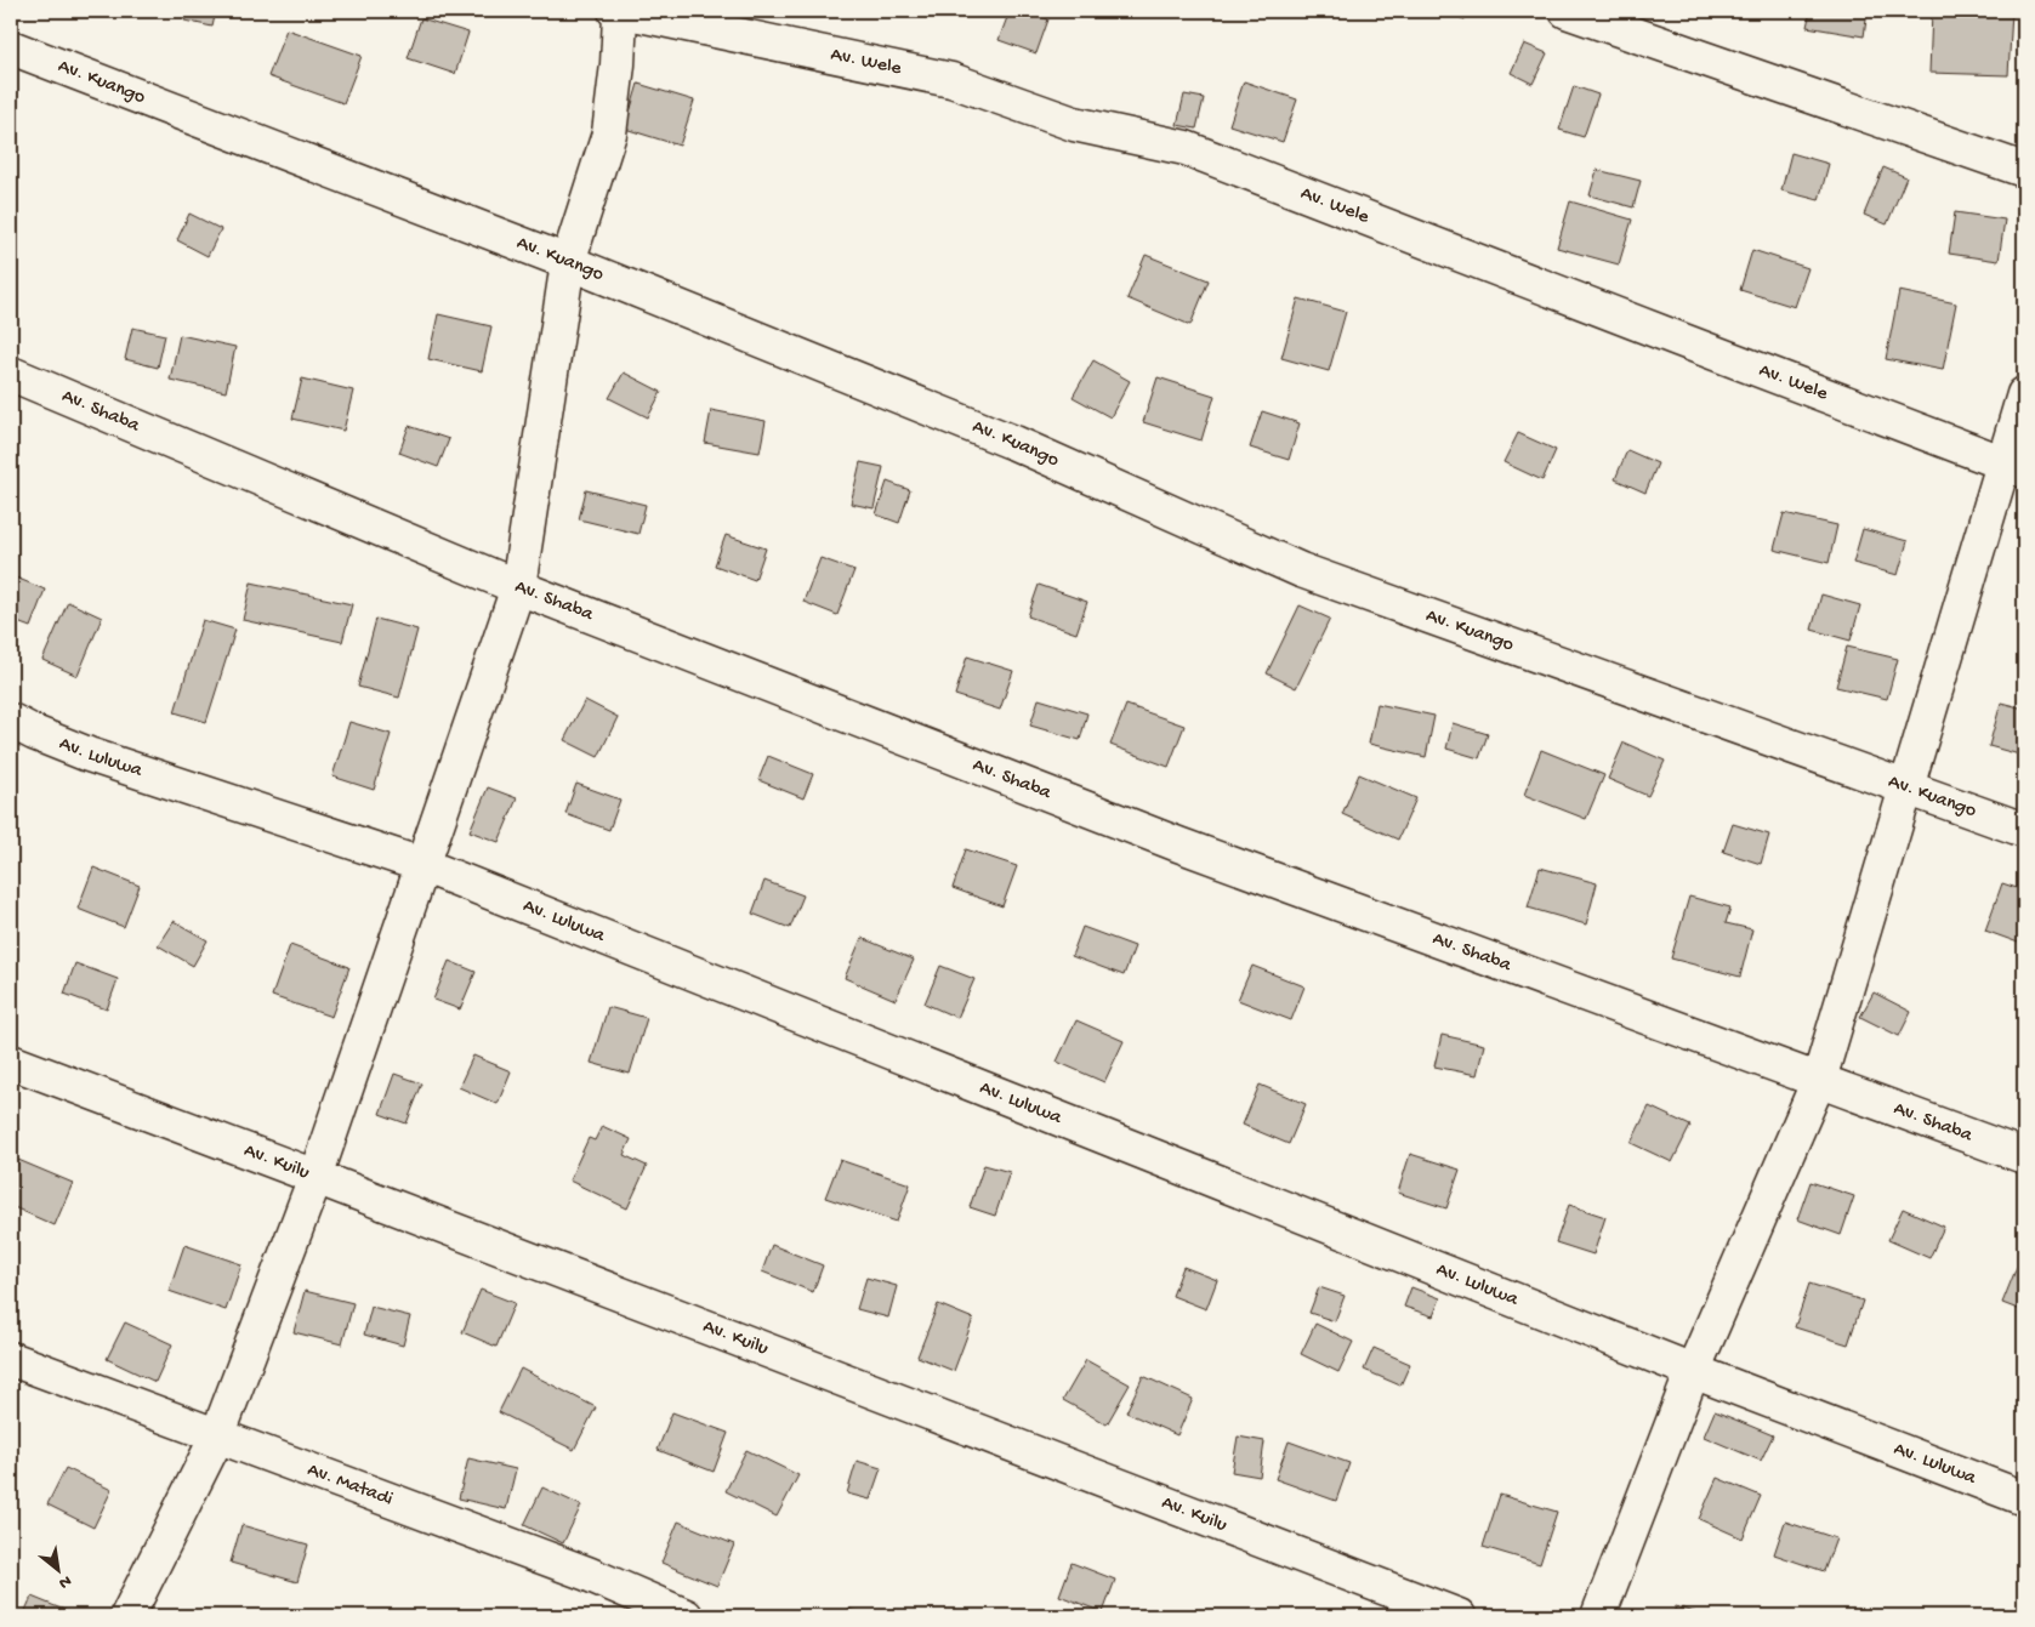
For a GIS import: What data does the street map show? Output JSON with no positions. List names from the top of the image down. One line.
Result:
{"streets":{"street":["Av. Wele","Av. Kuango","Av. Shaba","Av. Luluwa","Av. Kuilu","Av. Matadi"]},"north":"bottom right"}
